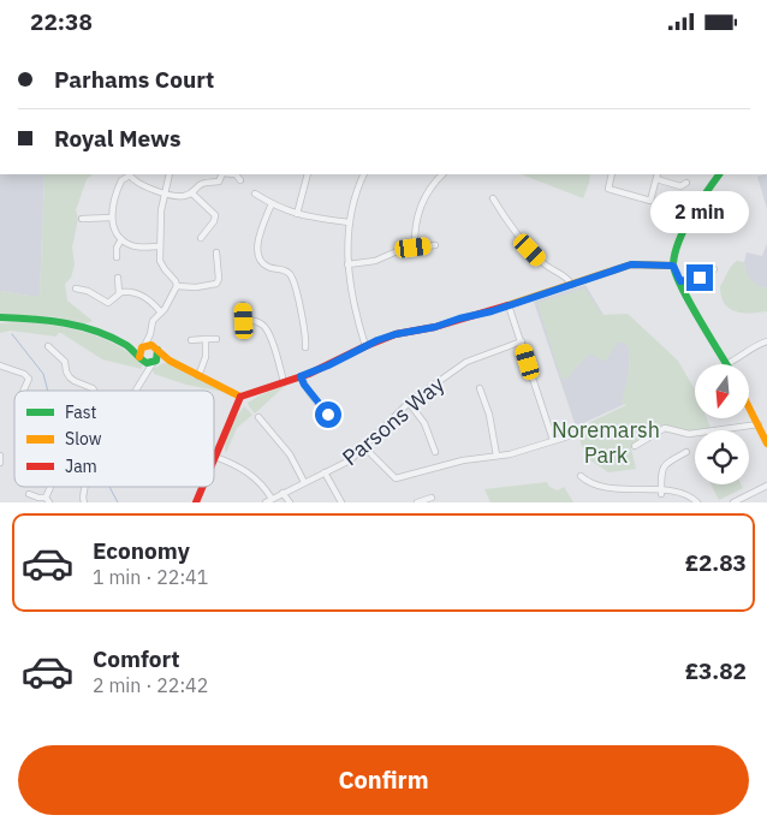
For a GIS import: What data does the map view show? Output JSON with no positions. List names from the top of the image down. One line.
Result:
{"streets":{"street":["Parsons Way"]},"parks":["Noremarsh Park"],"legend":["Fast","Slow","Jam"],"north":"bottom","page":{"status":"22:38","banner":["Parhams Court","Royal Mews"],"bubble":"2 min","list":[{"name":"Economy","note":"1 min · 22:41","value":"£2.83"},{"name":"Comfort","note":"2 min · 22:42","value":"£3.82"}],"buttons":"Confirm"}}
